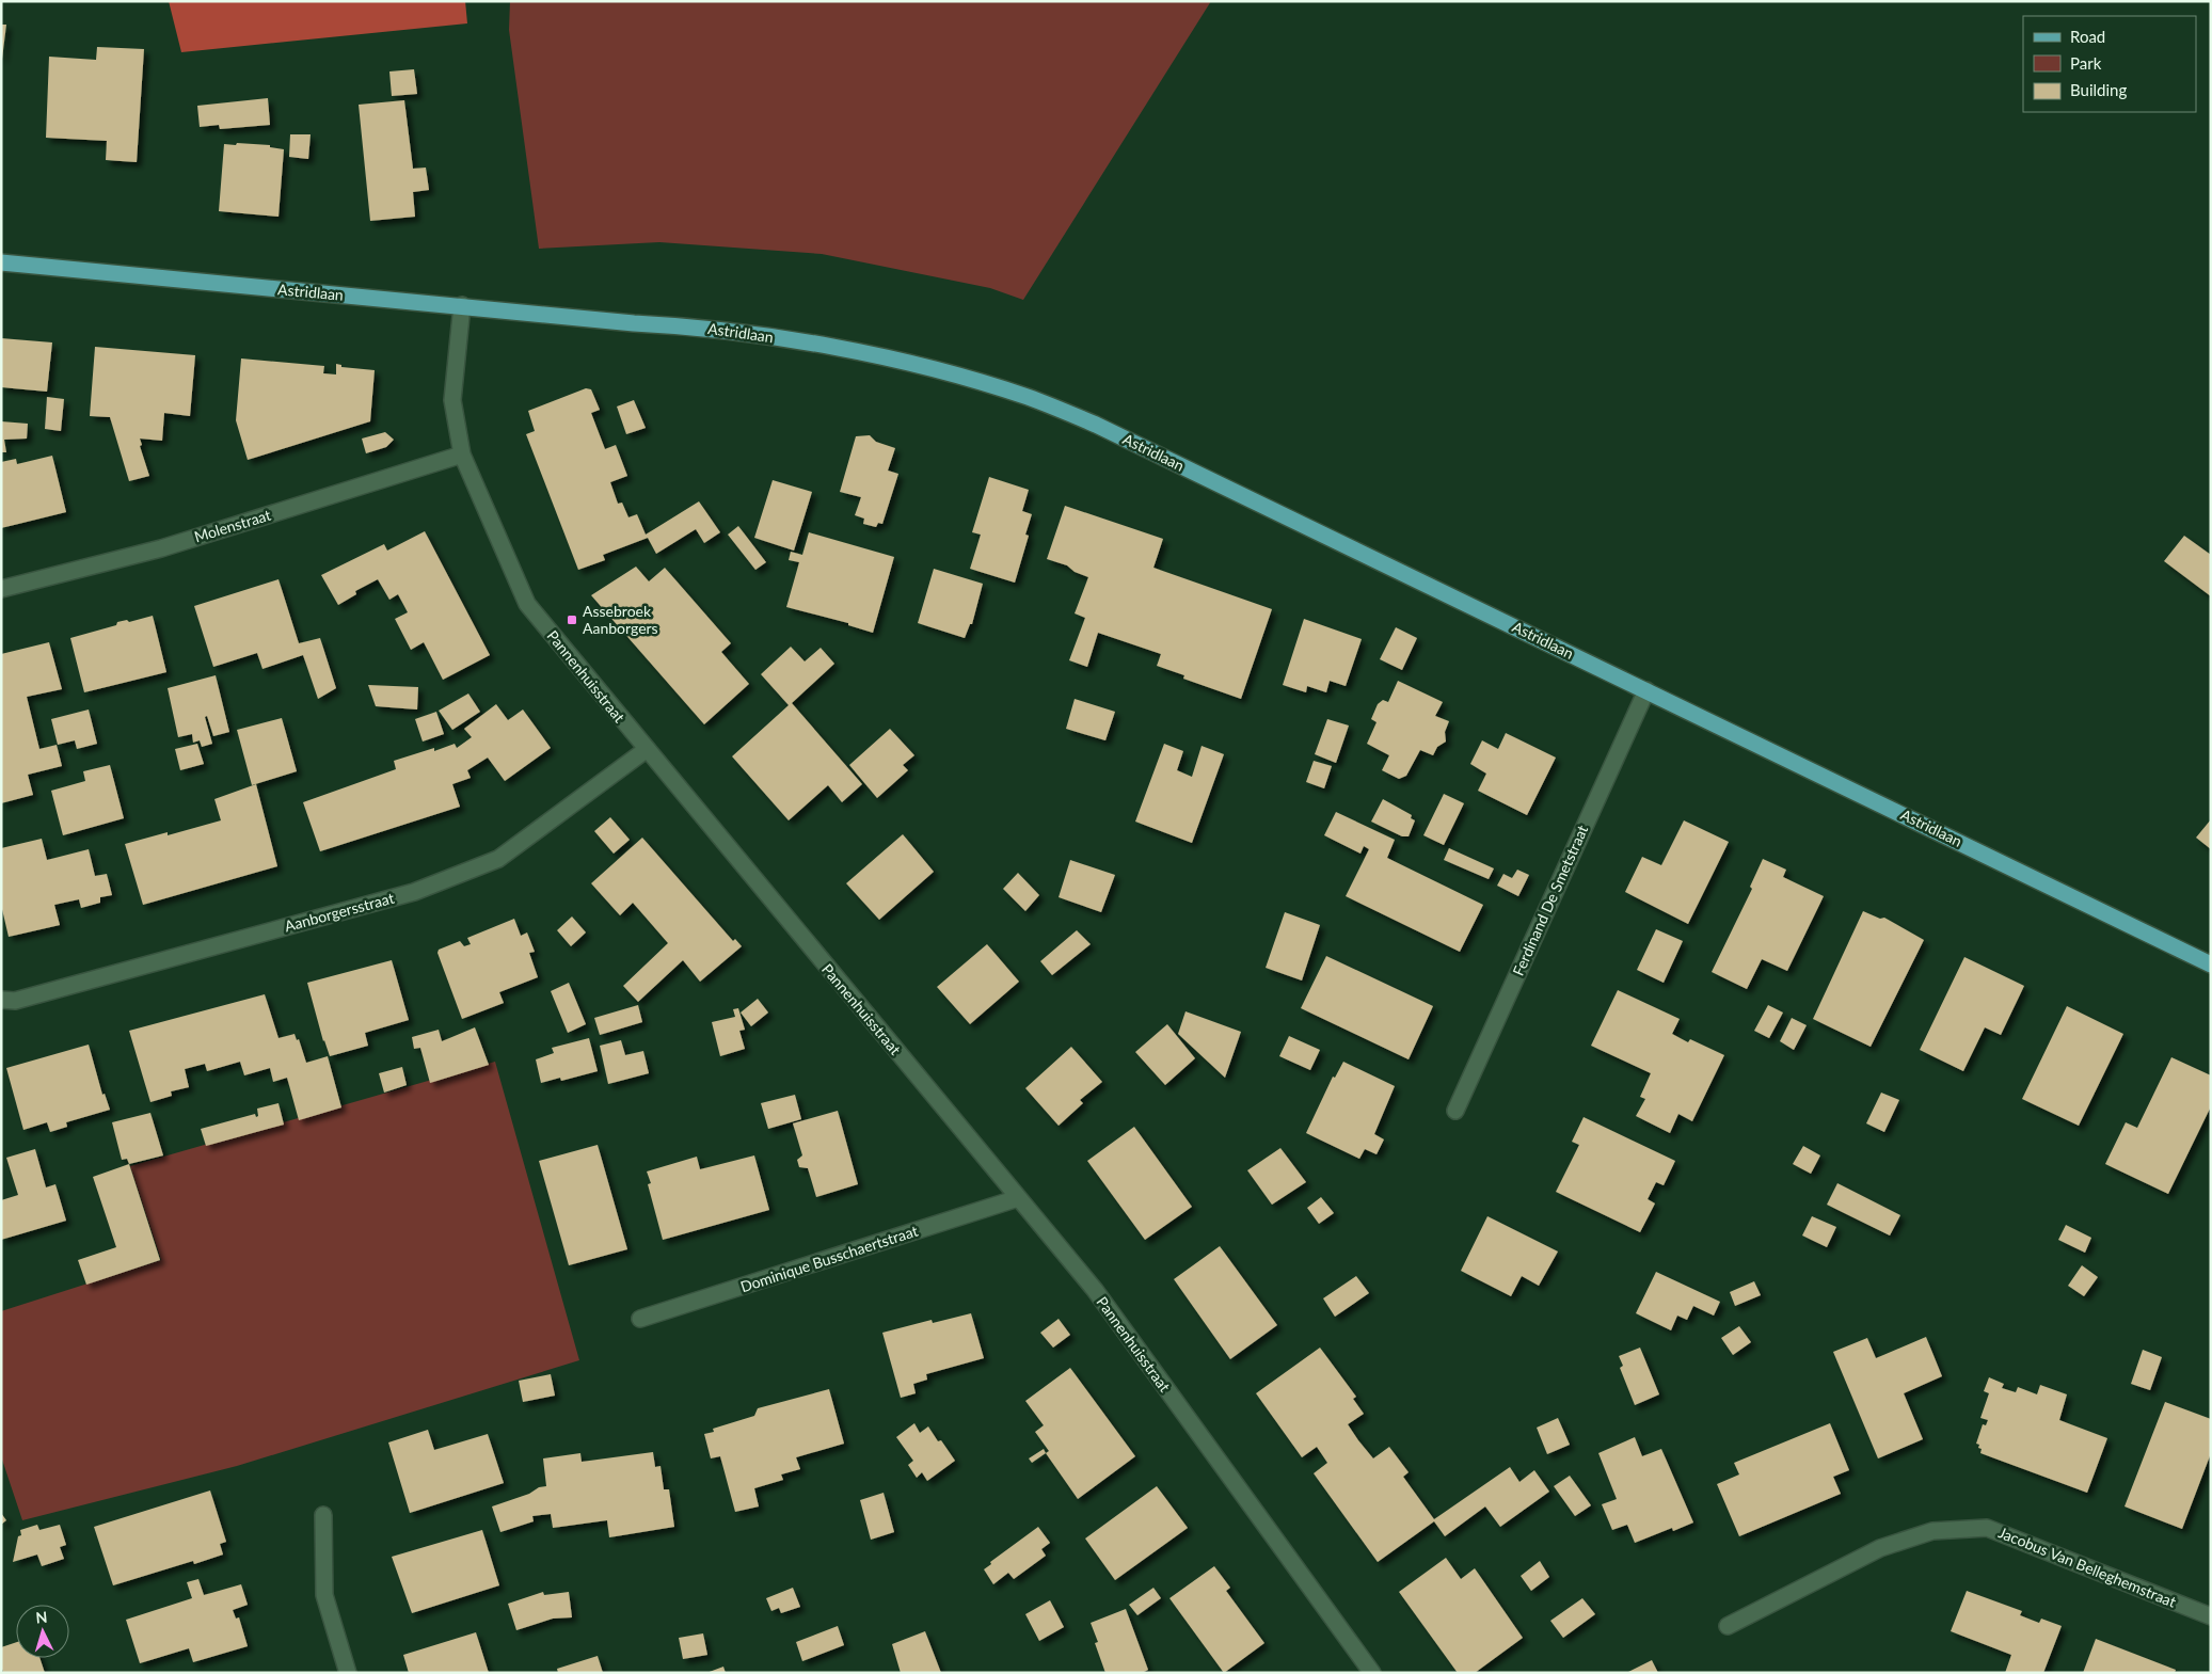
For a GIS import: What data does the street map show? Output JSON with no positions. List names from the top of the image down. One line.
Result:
{"streets":{"main road":["Astridlaan"],"street":["Molenstraat","Pannenhuisstraat","Ferdinand De Smetstraat","Aanborgersstraat","Dominique Busschaertstraat","Jacobus Van Belleghemstraat"]},"crossings":[["Astridlaan","Pannenhuisstraat"],["Astridlaan","Ferdinand De Smetstraat"],["Molenstraat","Pannenhuisstraat"],["Pannenhuisstraat","Aanborgersstraat"],["Pannenhuisstraat","Dominique Busschaertstraat"]],"places":{"transit":["Assebroek Aanborgers"]},"legend":["Road","Park","Building"],"north":"top"}
